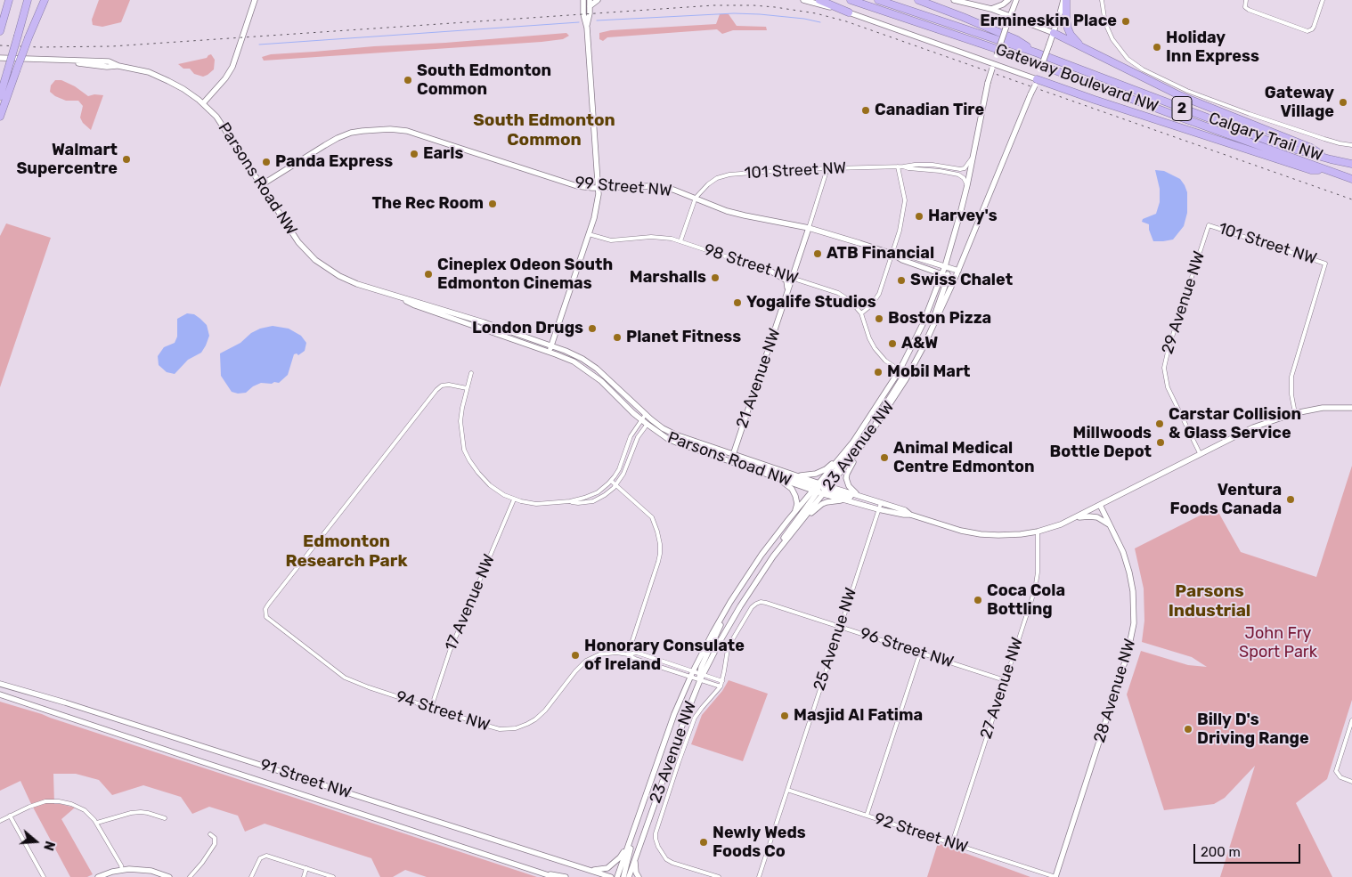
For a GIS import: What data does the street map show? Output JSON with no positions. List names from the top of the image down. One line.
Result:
{"streets":{"highway":["Gateway Boulevard NW","2","Calgary Trail NW"],"main road":["Parsons Road NW","99 Street NW","21 Avenue NW","23 Avenue NW","28 Avenue NW","91 Street NW"],"street":["101 Street NW","98 Street NW","29 Avenue NW","17 Avenue NW","25 Avenue NW","96 Street NW","27 Avenue NW","94 Street NW","92 Street NW"]},"crossings":[["101 Street NW","Parsons Road NW"],["101 Street NW","99 Street NW"],["101 Street NW","29 Avenue NW"],["101 Street NW","21 Avenue NW"],["101 Street NW","23 Avenue NW"],["Parsons Road NW","99 Street NW"],["Parsons Road NW","29 Avenue NW"],["Parsons Road NW","21 Avenue NW"],["Parsons Road NW","23 Avenue NW"],["Parsons Road NW","25 Avenue NW"],["Parsons Road NW","27 Avenue NW"],["Parsons Road NW","28 Avenue NW"],["99 Street NW","21 Avenue NW"],["99 Street NW","23 Avenue NW"],["98 Street NW","21 Avenue NW"],["98 Street NW","23 Avenue NW"],["23 Avenue NW","96 Street NW"],["23 Avenue NW","94 Street NW"],["17 Avenue NW","94 Street NW"],["25 Avenue NW","96 Street NW"],["25 Avenue NW","92 Street NW"],["96 Street NW","27 Avenue NW"],["27 Avenue NW","92 Street NW"],["28 Avenue NW","92 Street NW"]],"districts":["South Edmonton Common","Edmonton Research Park","Parsons Industrial"],"parks":["John Fry Sport Park"],"places":["Ermineskin Place","Holiday Inn Express","South Edmonton Common","Gateway Village","Canadian Tire","Earls","Walmart Supercentre","Panda Express","The Rec Room","Harvey's","ATB Financial","Cineplex Odeon South Edmonton Cinemas","Marshalls","Swiss Chalet","Yogalife Studios","Boston Pizza","London Drugs","Planet Fitness","A&W","Mobil Mart","Carstar Collision & Glass Service","Millwoods Bottle Depot","Animal Medical Centre Edmonton","Ventura Foods Canada","Coca Cola Bottling","Honorary Consulate of Ireland","Masjid Al Fatima","Billy D's Driving Range","Newly Weds Foods Co"],"scale_bar":"200 m","north":"right"}
